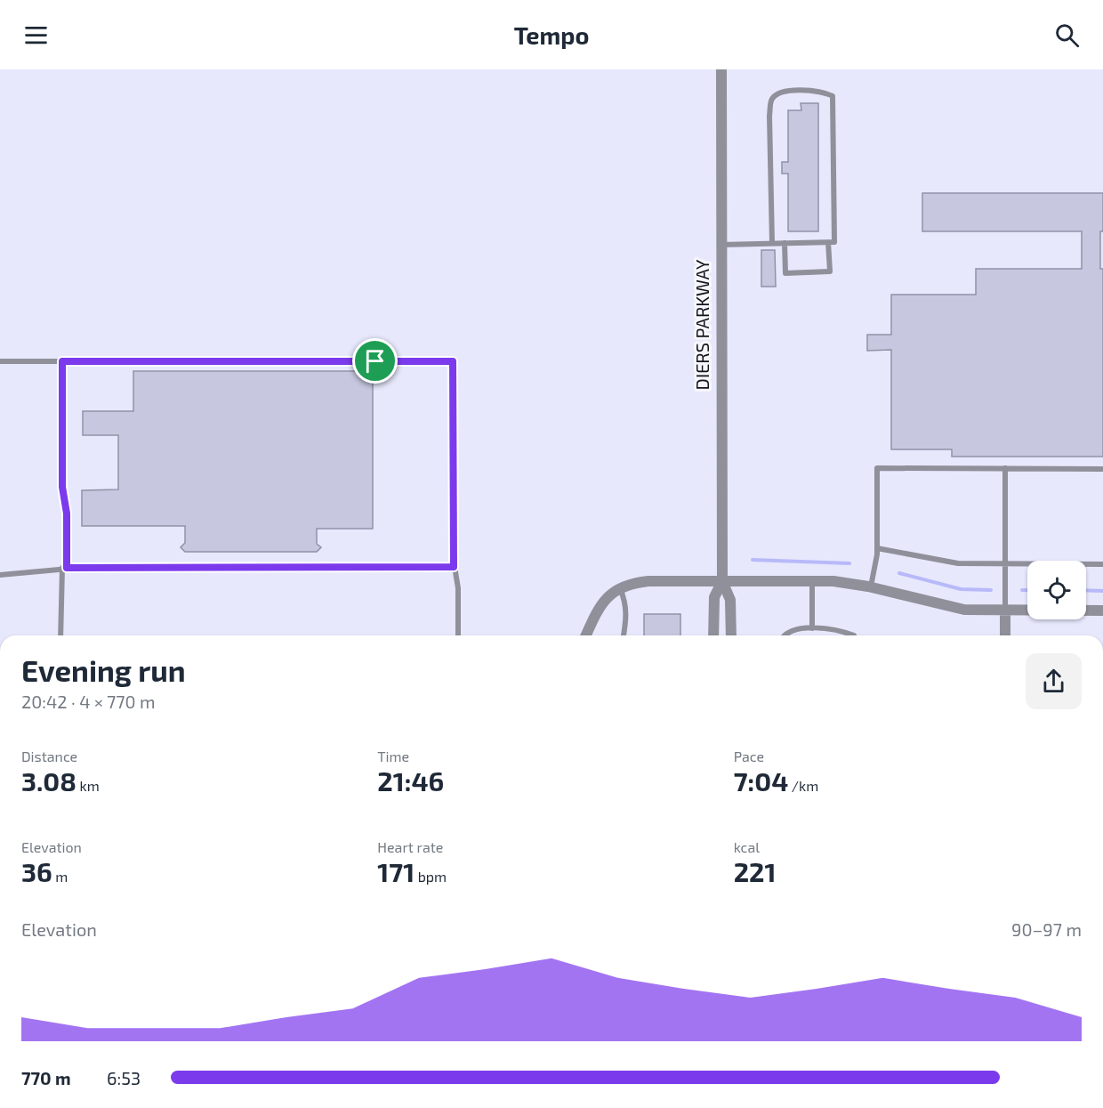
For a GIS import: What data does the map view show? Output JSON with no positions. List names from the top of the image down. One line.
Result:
{"streets":{"street":["DIERS PARKWAY"]},"page":{"header":"Tempo","heading":["Evening run","20:42 · 4 × 770 m"],"stats":[["Distance","3.08 km"],["Time","21:46"],["Pace","7:04 /km"],["Elevation","36 m"],["Heart rate","171 bpm"],["kcal","221"]],"chart":["Elevation","90–97 m"],"list":[{"name":"770 m","note":"6:53"}]}}
